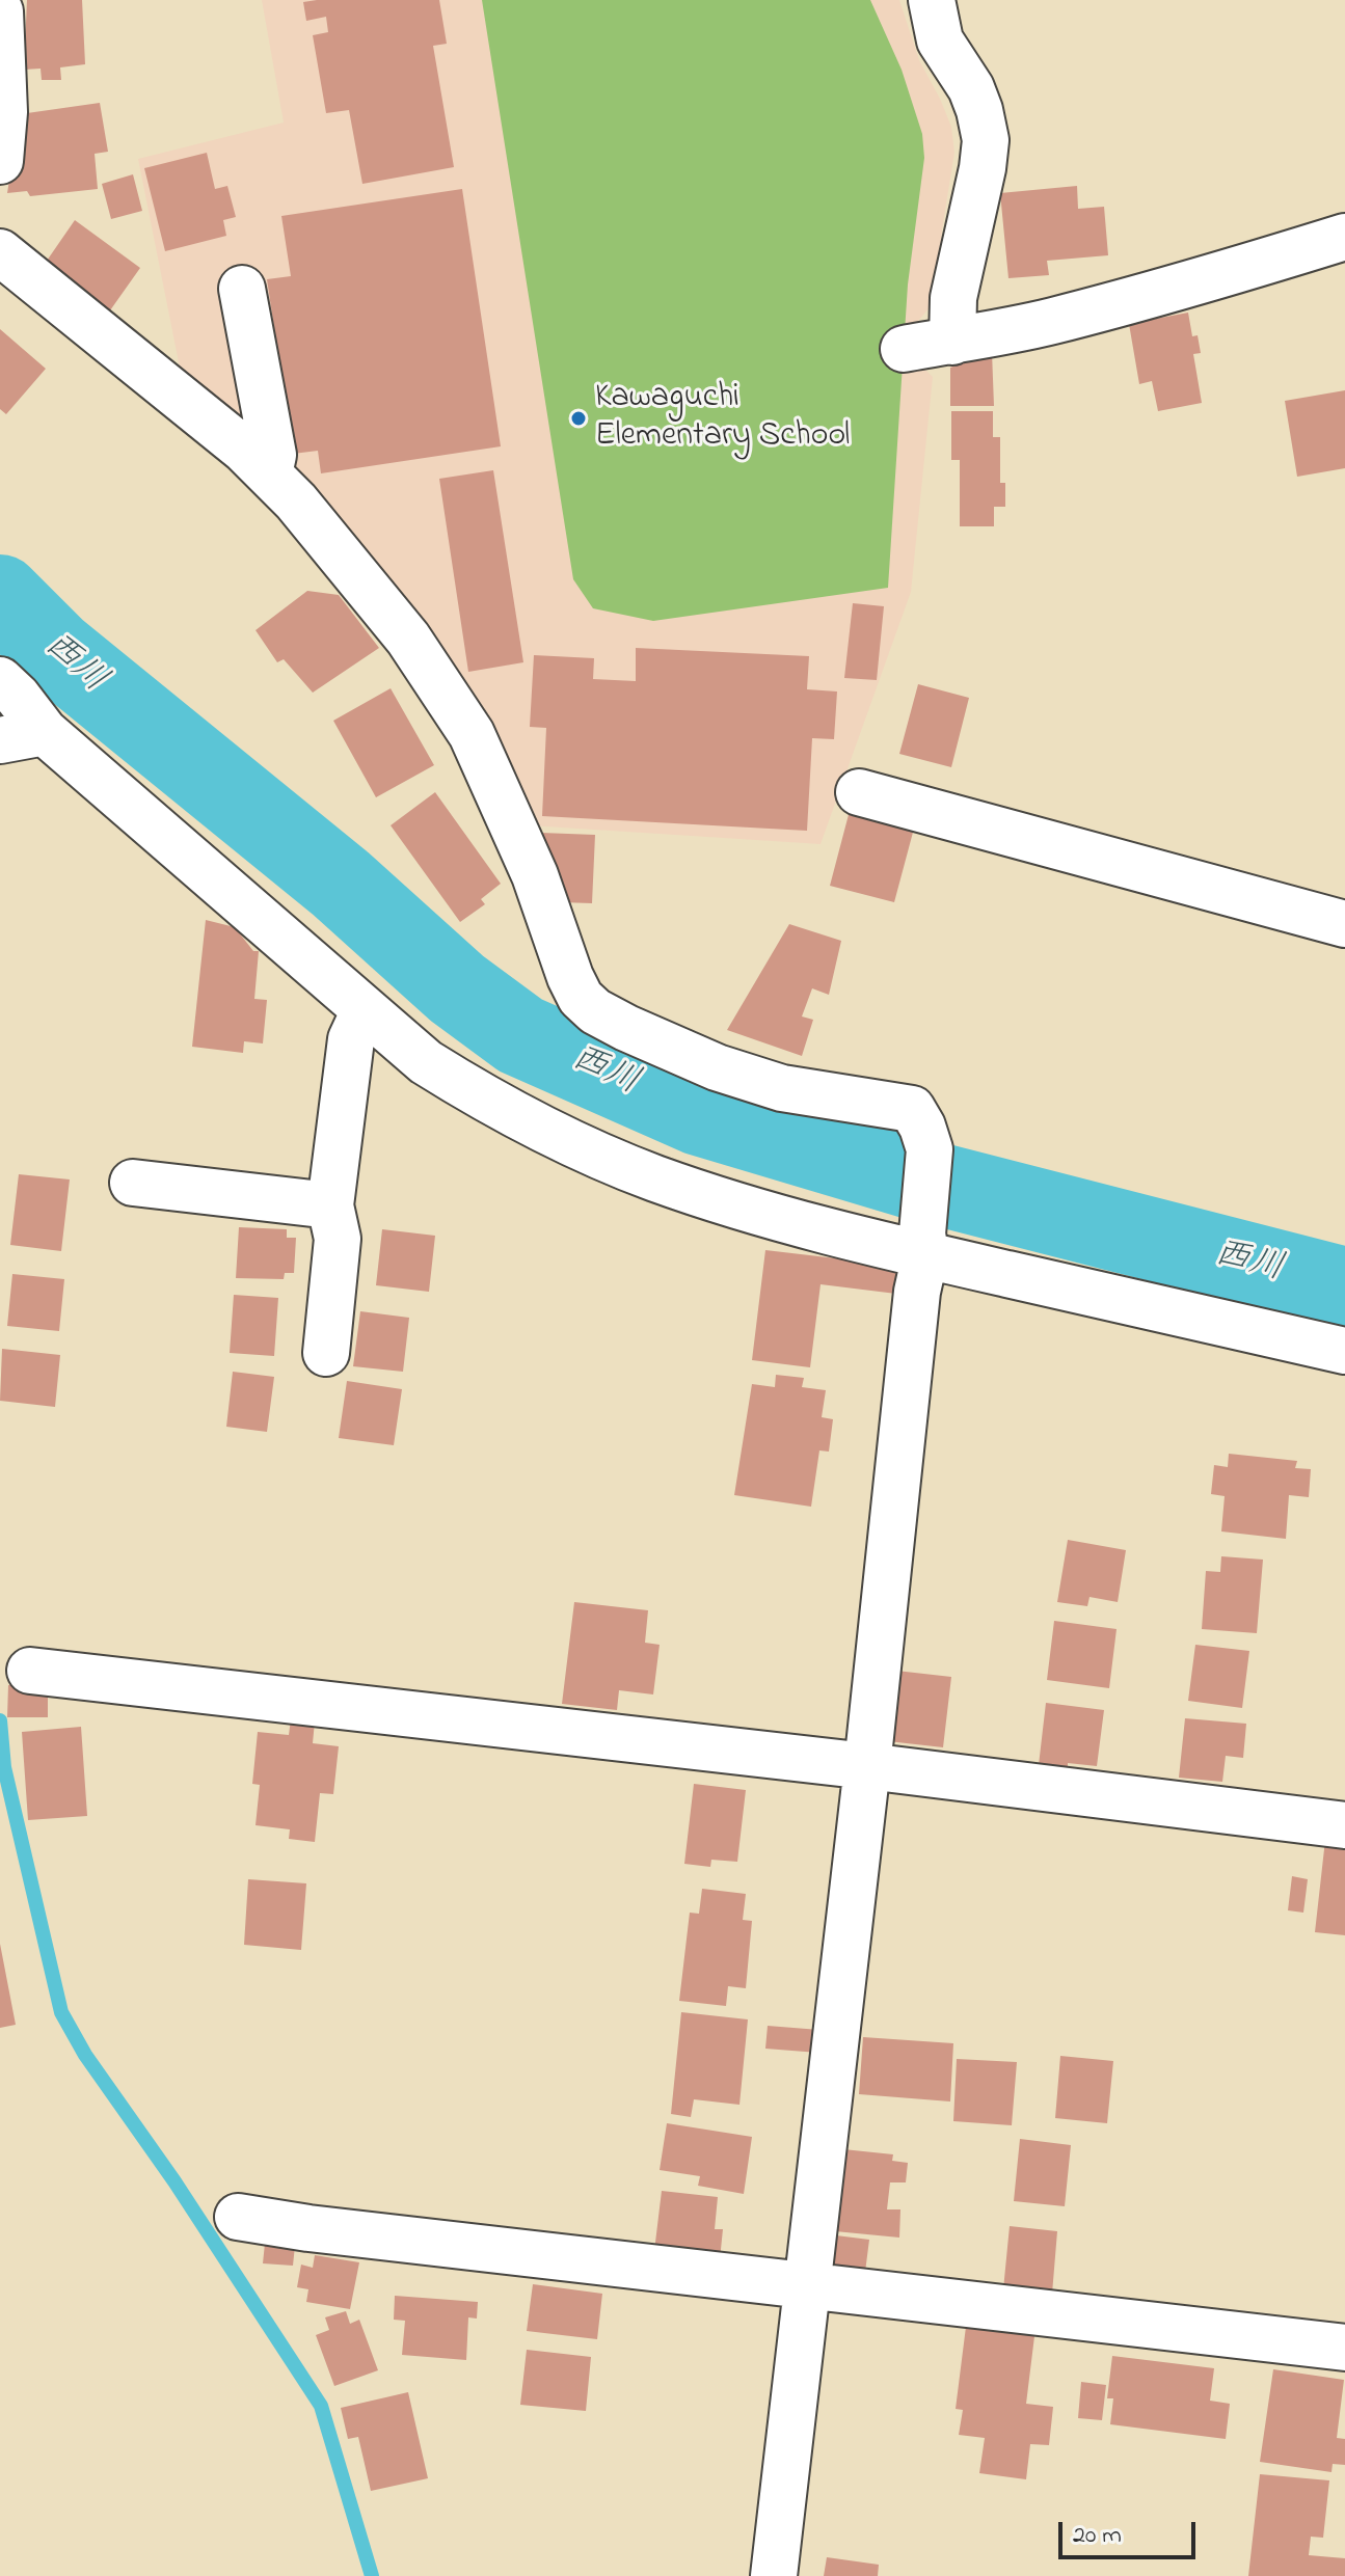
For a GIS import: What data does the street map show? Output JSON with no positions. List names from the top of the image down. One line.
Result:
{"water":["西川"],"places":["Kawaguchi Elementary School"],"scale_bar":"20 m"}
